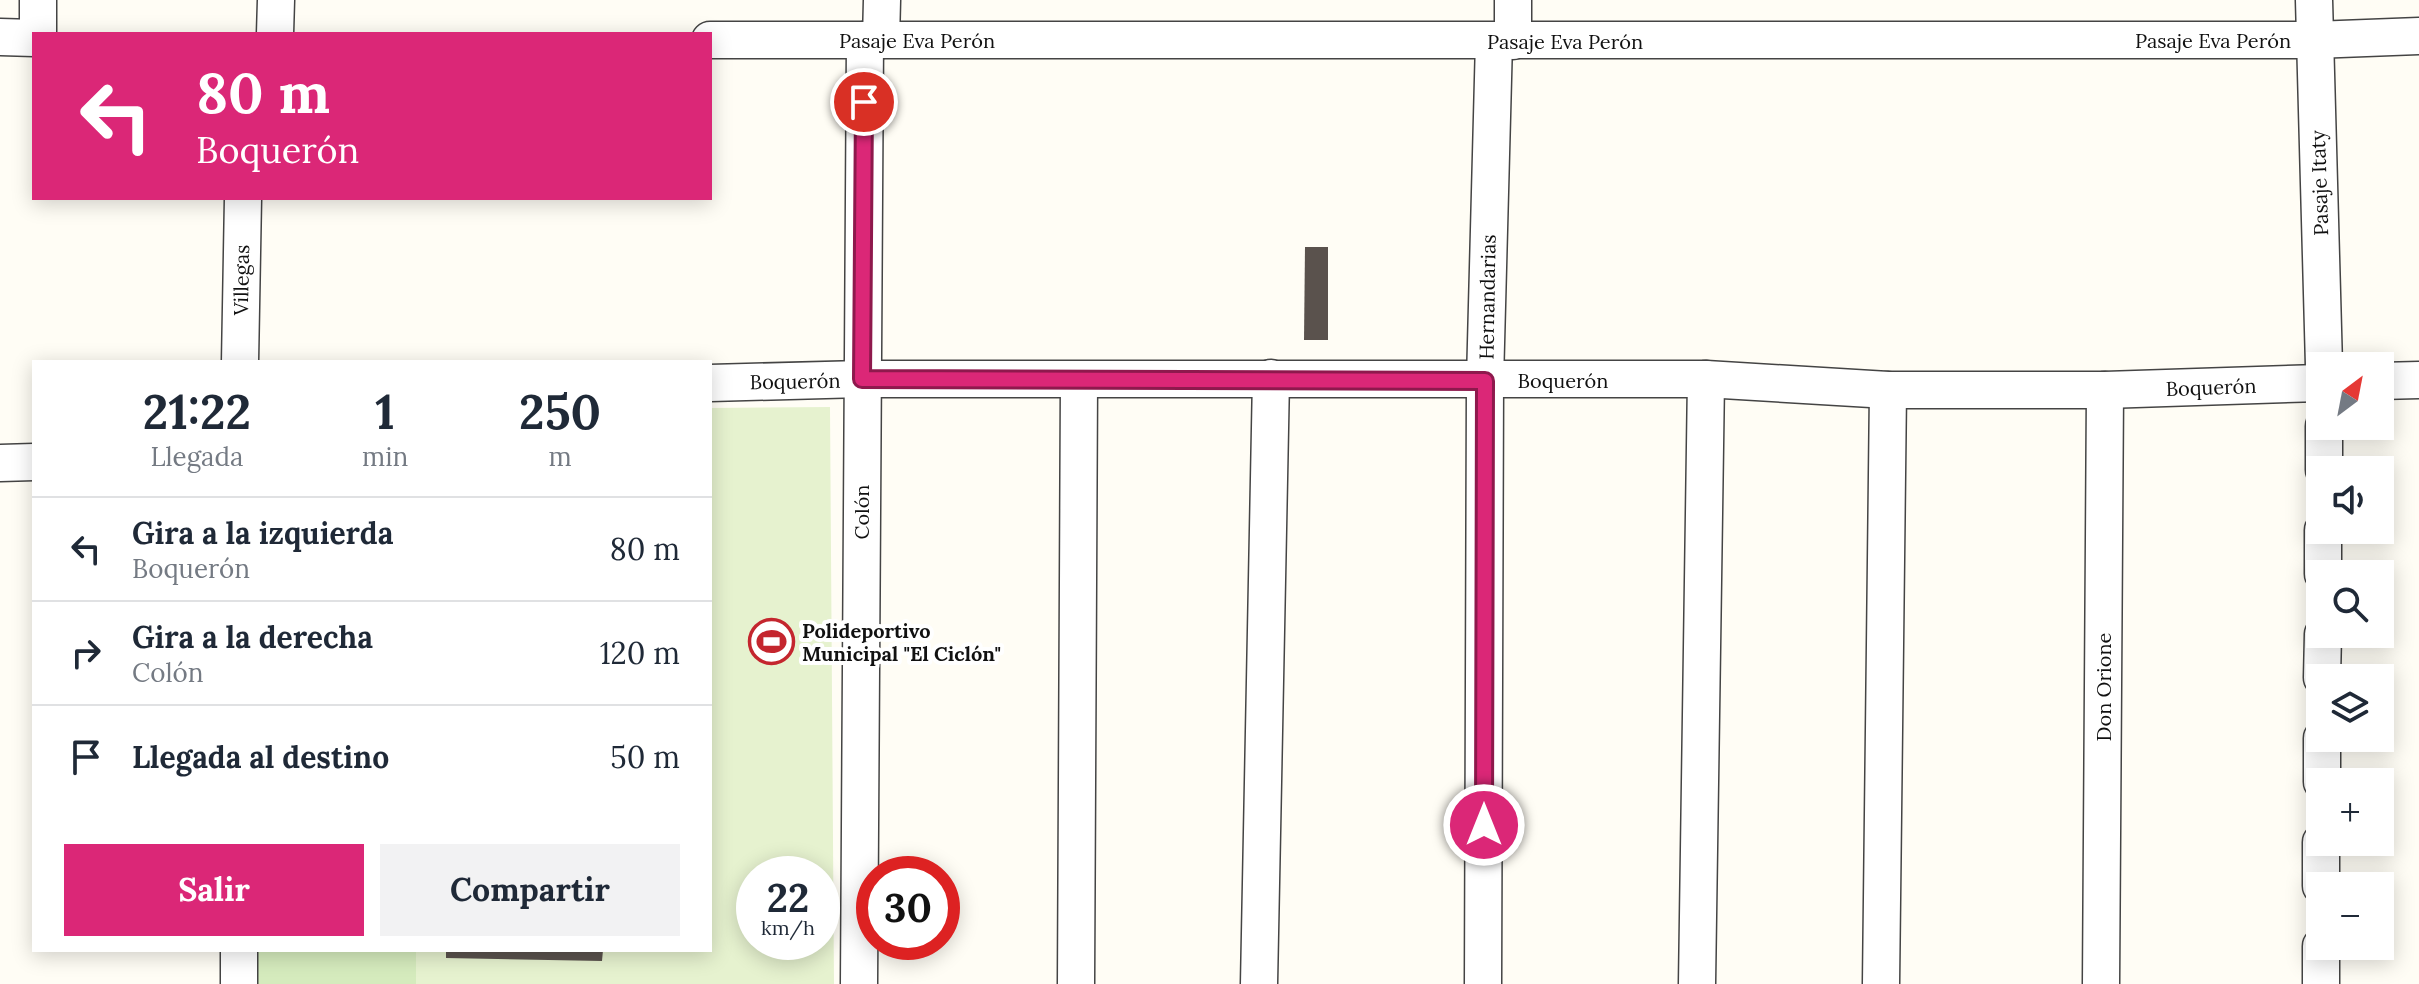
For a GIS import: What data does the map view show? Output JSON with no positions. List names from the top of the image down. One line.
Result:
{"streets":{"street":["Pasaje Eva Perón","Pasaje Itaty","Villegas","Hernandarias","Boquerón","Colón","Don Orione"]},"crossings":[["Pasaje Eva Perón","Pasaje Itaty"],["Pasaje Eva Perón","Hernandarias"],["Pasaje Eva Perón","Colón"],["Hernandarias","Boquerón"],["Boquerón","Colón"],["Boquerón","Don Orione"]],"places":{"sports":["Polideportivo Municipal \"El Ciclón\""]},"north":"top right","page":{"turn":["80 m","Boquerón"],"map_buttons":["+","−"],"eta":["21:22","Llegada","1","min","250","m"],"list":[{"name":"Gira a la izquierda","note":"Boquerón","value":"80 m"},{"name":"Gira a la derecha","note":"Colón","value":"120 m"},{"name":"Llegada al destino","value":"50 m"}],"buttons":["Salir","Compartir"],"speed":"22 km/h","limit":"30"}}
